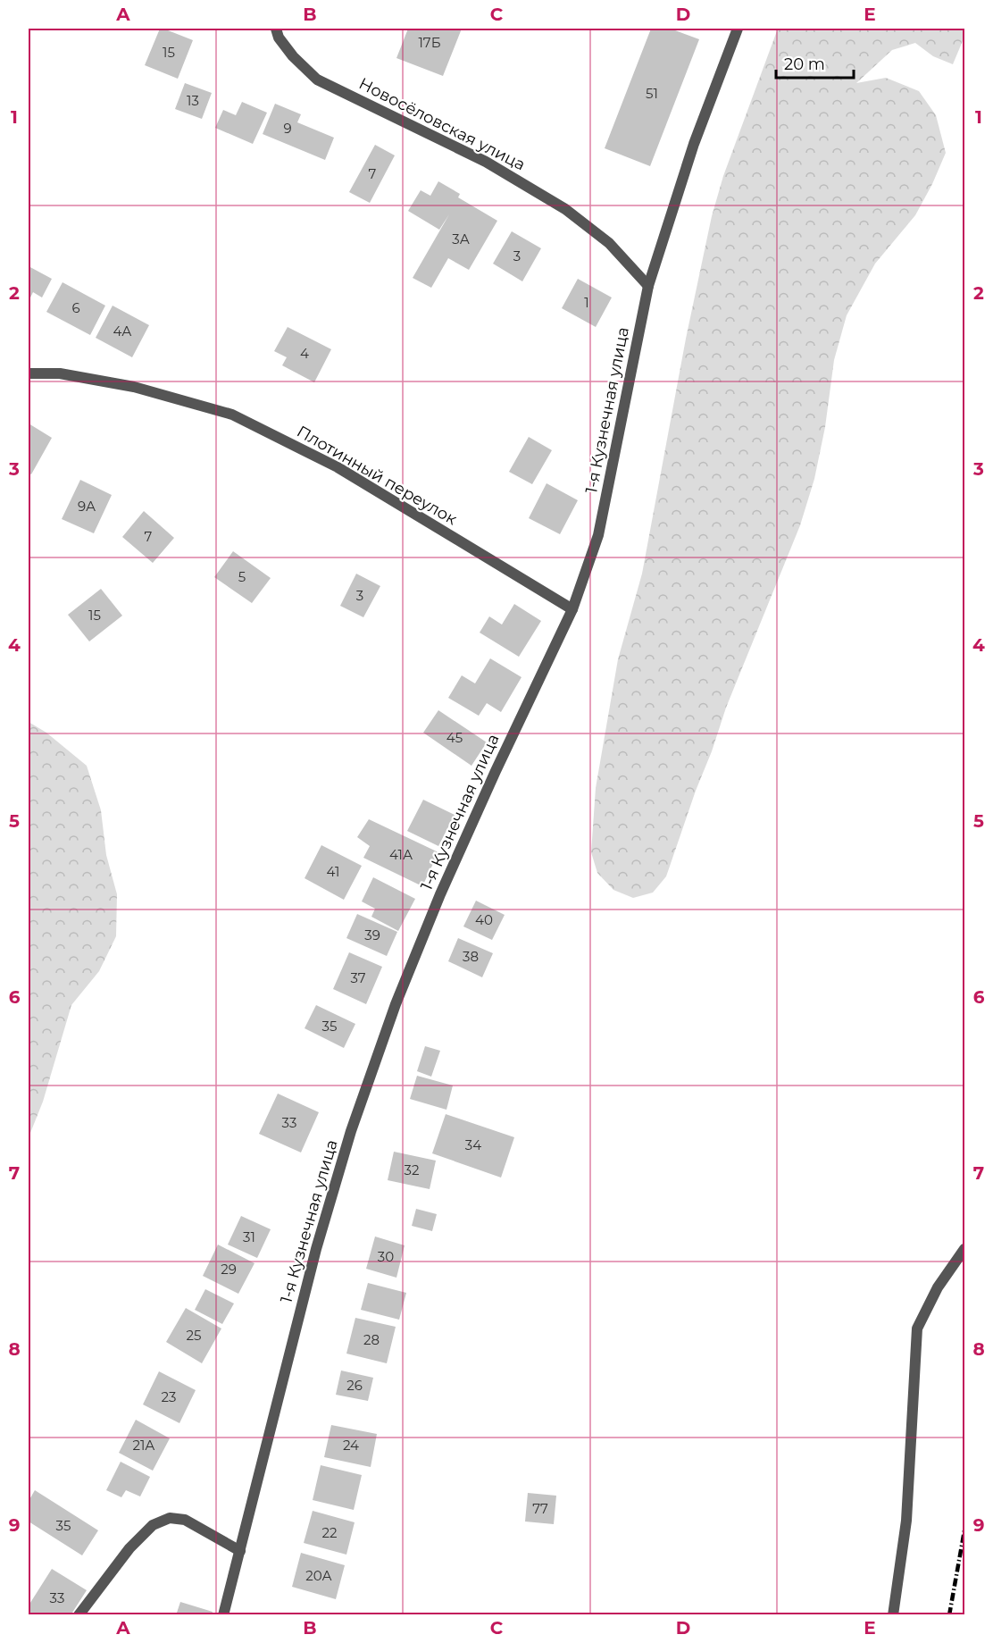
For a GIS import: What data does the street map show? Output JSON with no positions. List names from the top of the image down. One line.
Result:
{"streets":{"street":["Новосёловская улица","1-я Кузнечная улица","Плотинный переулок"]},"crossings":[["Новосёловская улица","1-я Кузнечная улица"],["1-я Кузнечная улица","Плотинный переулок"]],"house_numbers":["17Б","15","51","13","9","7","3А","3","1","6","4А","4","9А","7","5","3","15","45","41А","41","40","39","38","37","35","33","34","32","31","30","29","25","28","26","23","21А","24","77","35","22","20А","33"],"scale_bar":"20 m","grid":{"columns":["A","B","C","D","E"],"rows":["1","2","3","4","5","6","7","8","9"]}}
